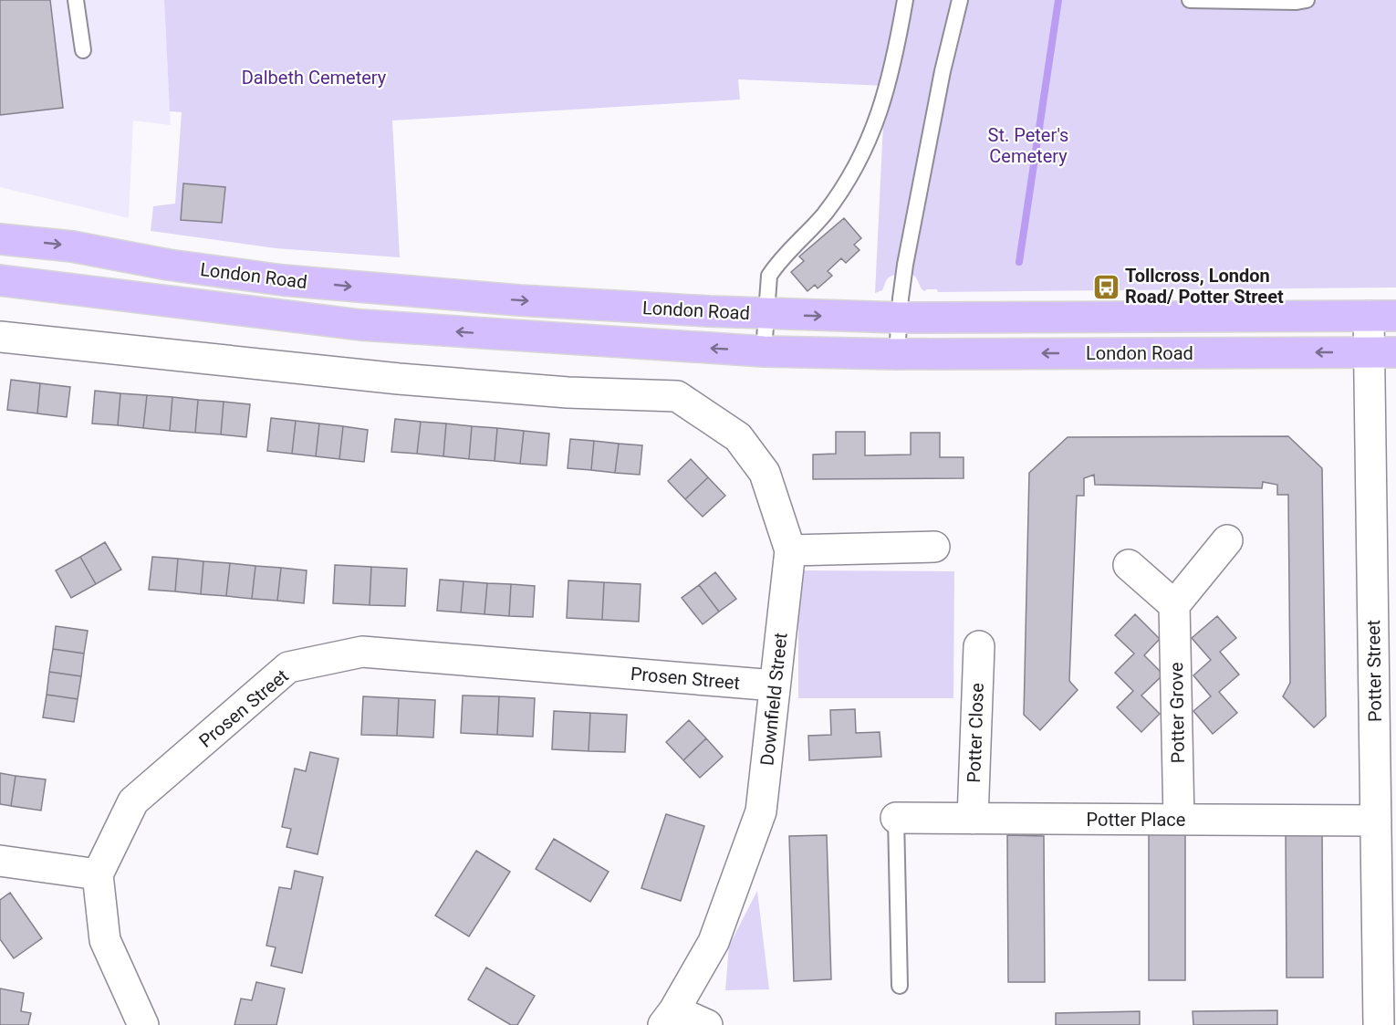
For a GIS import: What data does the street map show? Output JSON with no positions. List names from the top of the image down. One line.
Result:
{"streets":{"main road":["London Road"],"street":["Potter Street","Prosen Street","Downfield Street","Potter Grove","Potter Close","Potter Place"]},"crossings":[["London Road","Potter Street"],["Potter Street","Potter Place"],["Prosen Street","Downfield Street"],["Potter Grove","Potter Place"],["Potter Close","Potter Place"]],"parks":["Dalbeth Cemetery","St. Peter's Cemetery"],"places":{"bus stop":["Tollcross, London Road/ Potter Street"]}}
